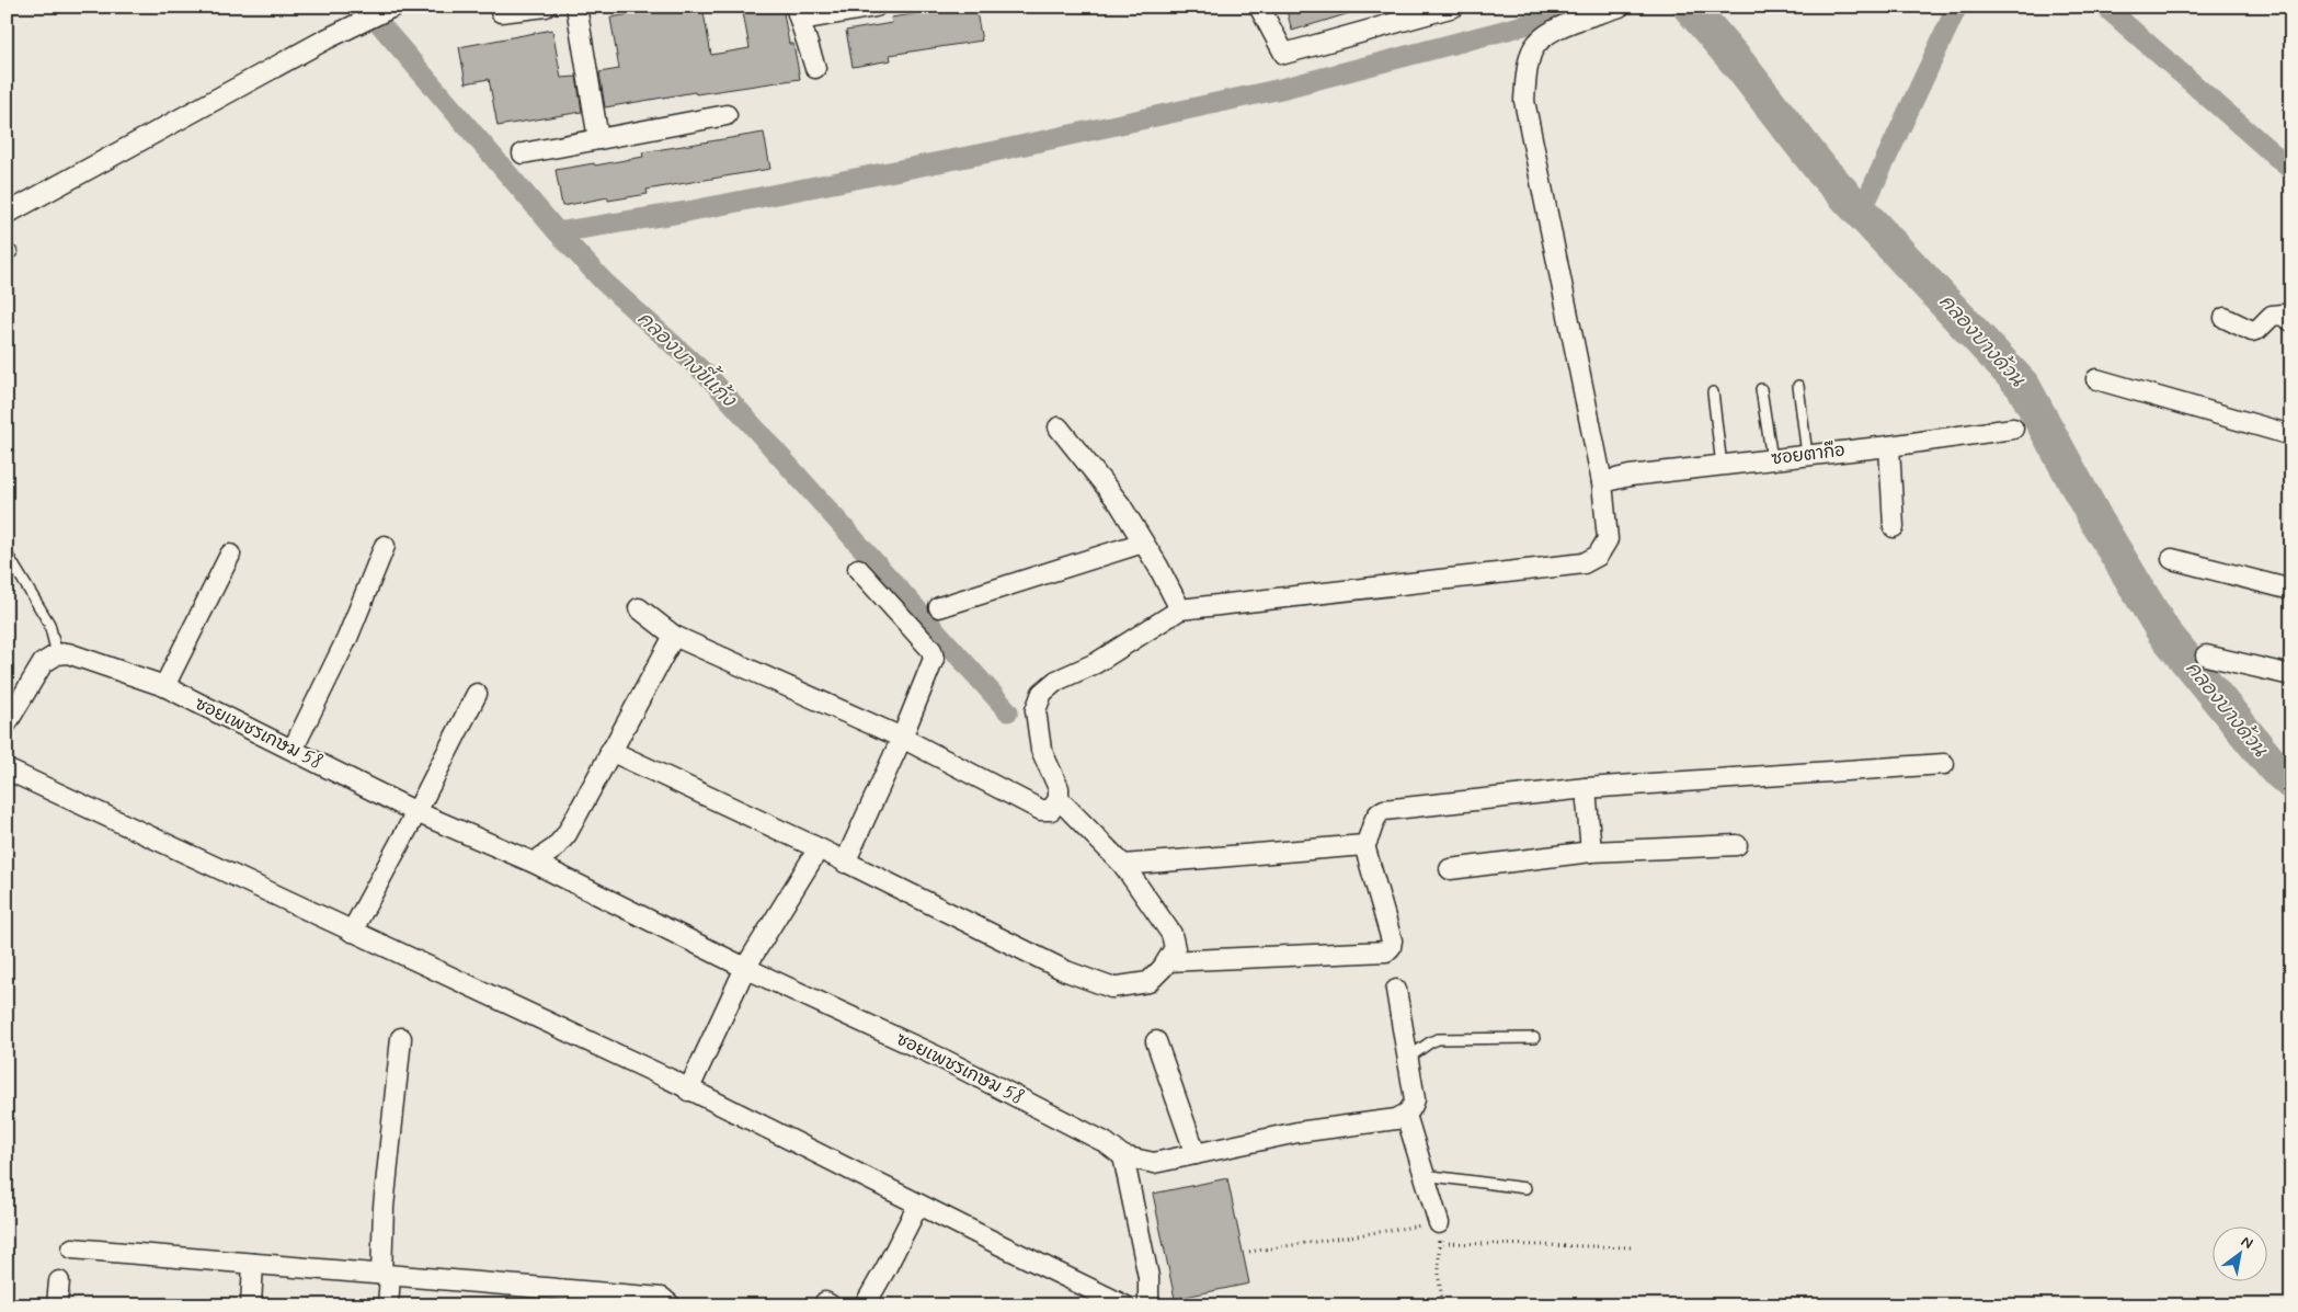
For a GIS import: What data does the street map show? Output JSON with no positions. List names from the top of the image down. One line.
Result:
{"streets":{"street":["ซอยตากือ","ซอยเพชรเกษม 58"]},"water":["คลองบางด้วน","คลองบางขี้แก้ง"],"north":"top right"}
